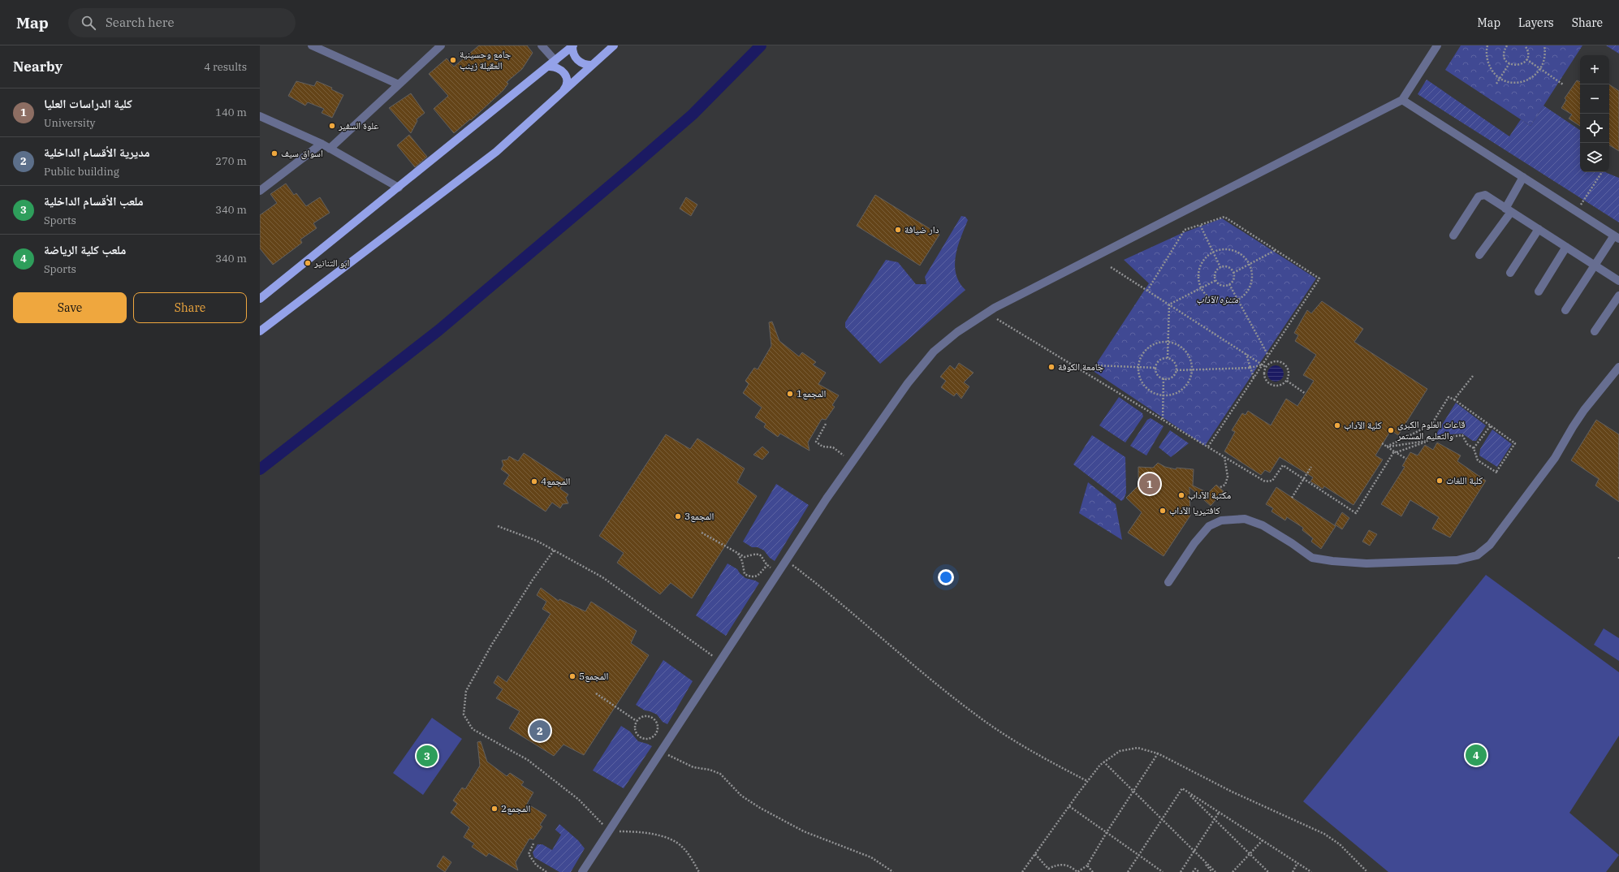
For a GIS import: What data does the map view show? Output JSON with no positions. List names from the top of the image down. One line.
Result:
{"parks":["متنزه الآداب"],"places":["جامع وحسينية العقيلة زينب","علوة السفير","اسواق سيف","دار ضيافة","ابو التنانير","جامعة الكوفة","المجمع1","كلية الآداب","قاعات العلوم الكبرى والتعليم المستمر","كلبة اللغات","المجمع4","مكتبة الآداب","كافتيريا الآداب","المجمع3","المجمع5","المجمع2"],"page":{"header":"Map","search":"Search here","nav":["Map","Layers","Share"],"heading":["Nearby","4 results"],"map_buttons":["+","−"],"list":[{"mark":"1","name":"كلية الدراسات العليا","note":"University","value":"140 m"},{"mark":"2","name":"مديرية الأقسام الداخلية","note":"Public building","value":"270 m"},{"mark":"3","name":"ملعب الأقسام الداخلية","note":"Sports","value":"340 m"},{"mark":"4","name":"ملعب كلية الرياضة","note":"Sports","value":"340 m"}],"buttons":["Save","Share"],"pins":["1","2","4","3"]}}
